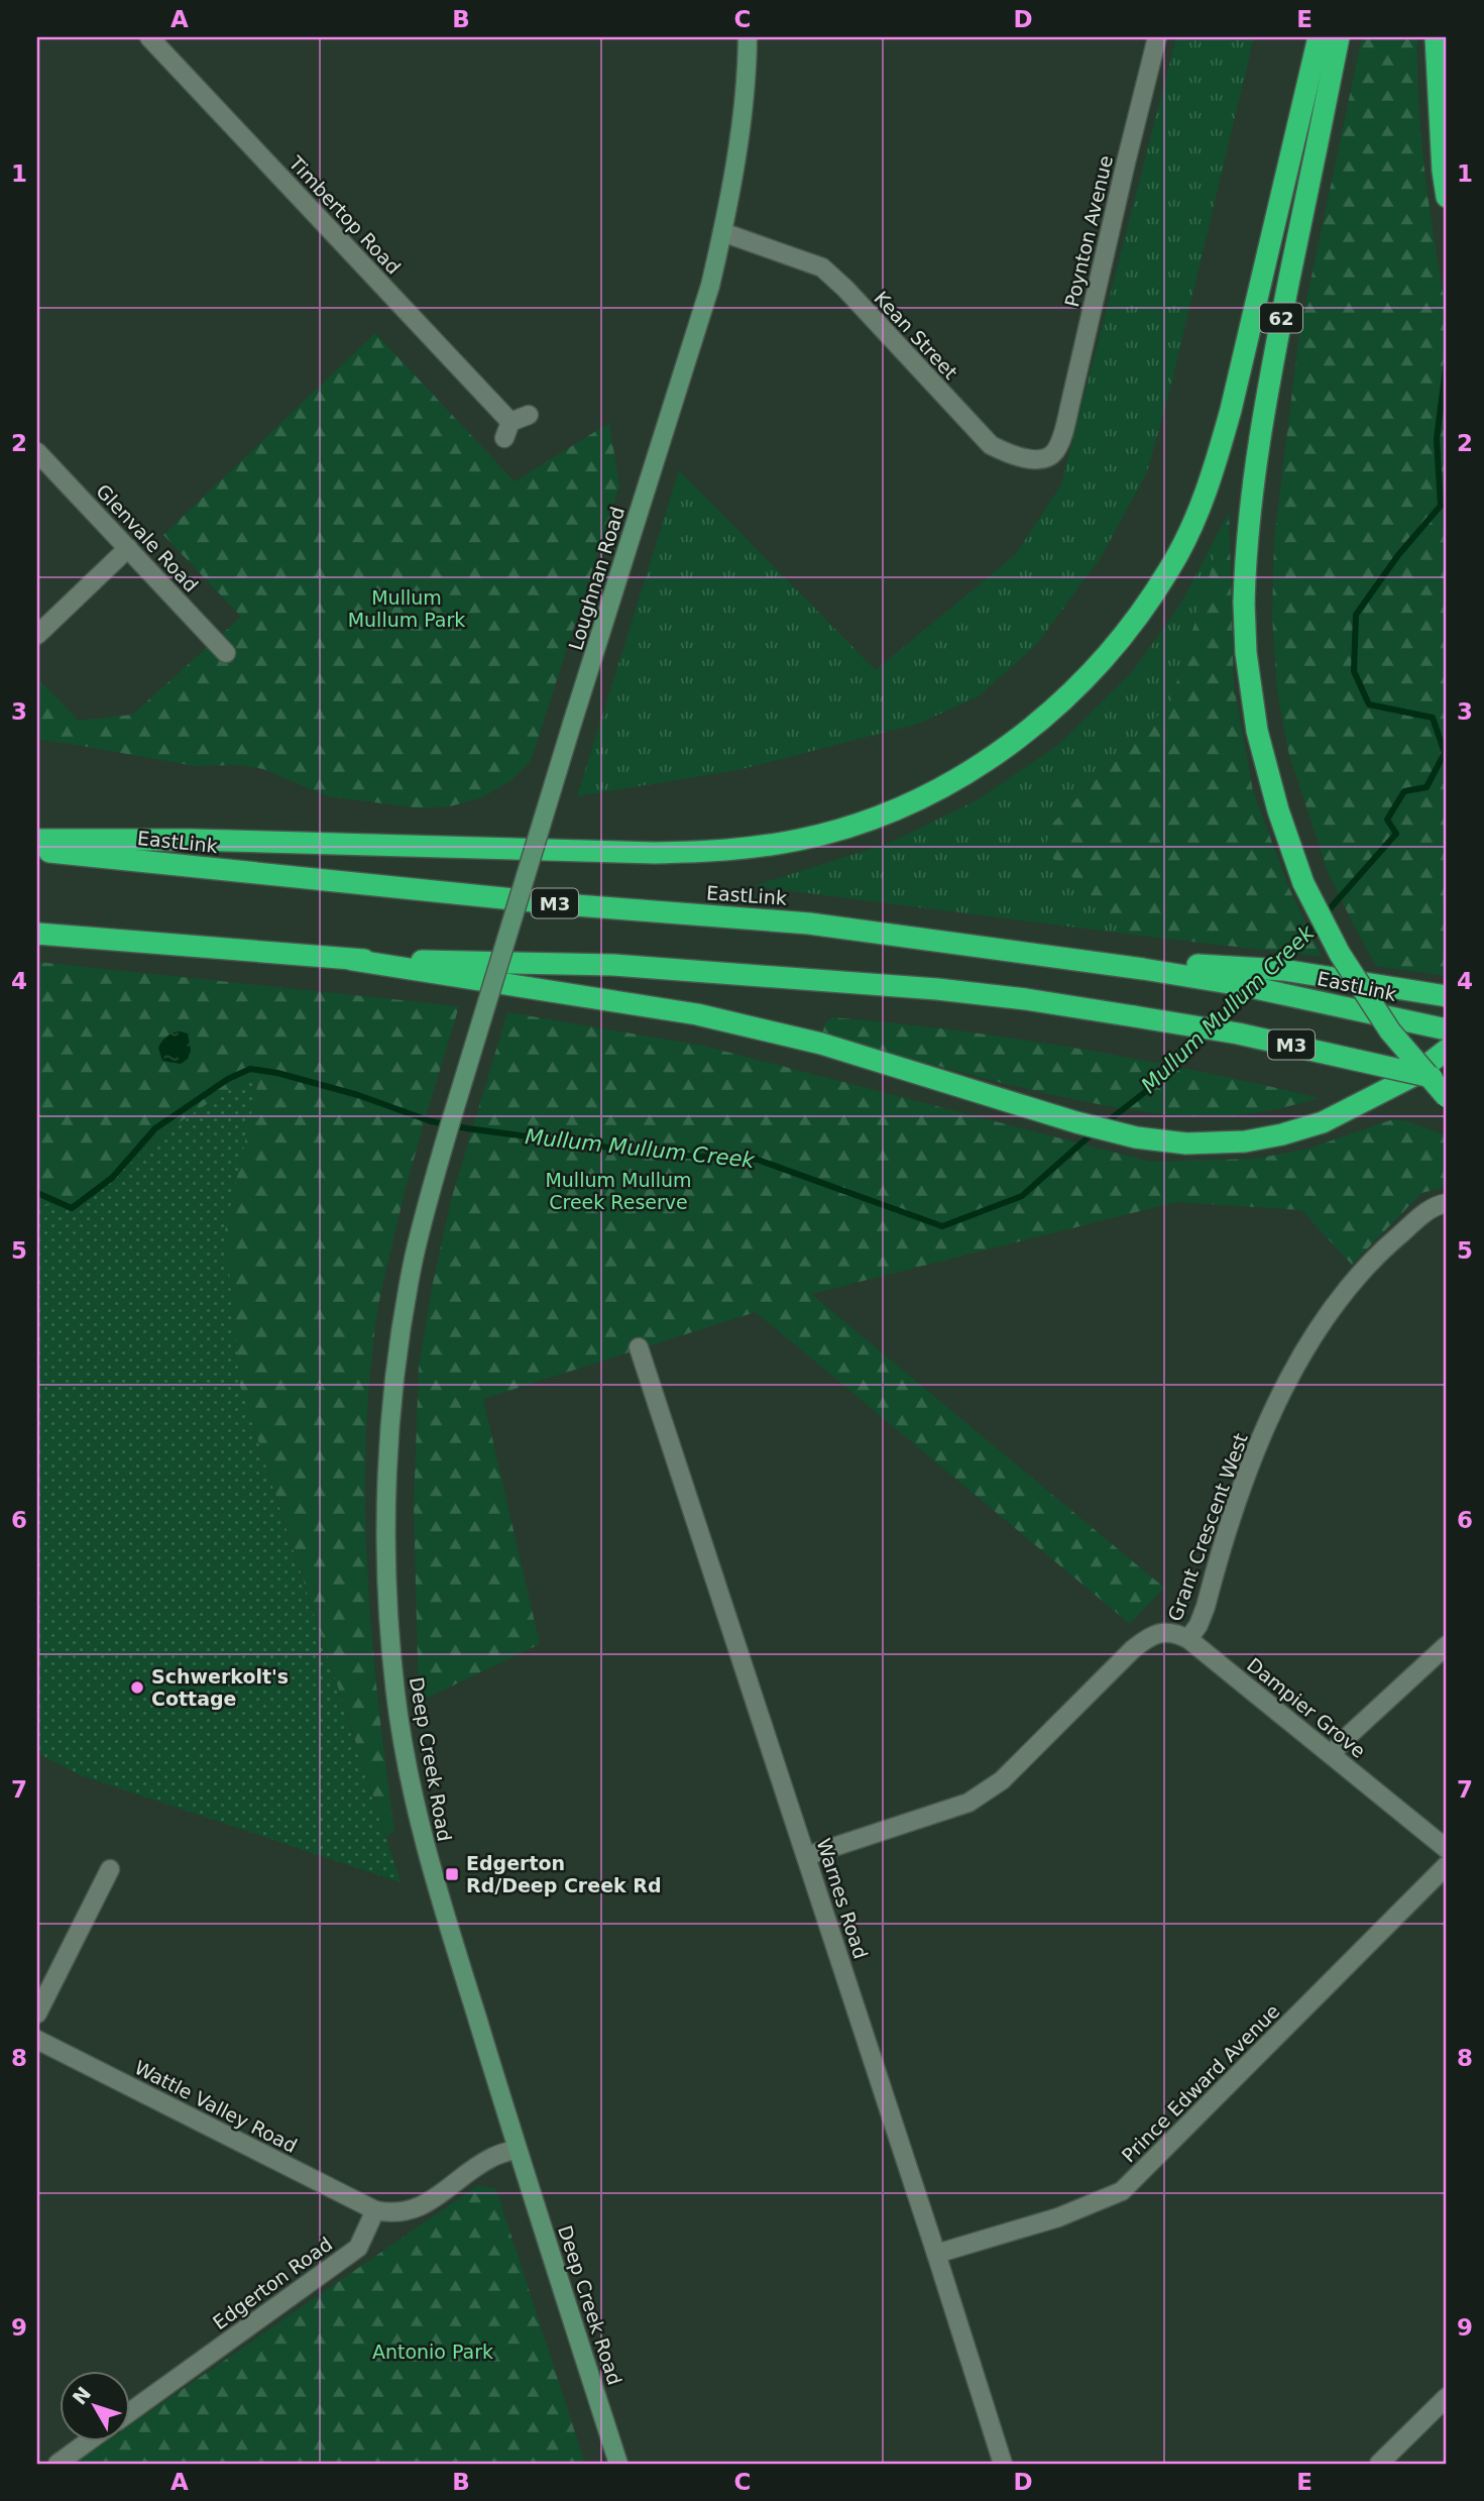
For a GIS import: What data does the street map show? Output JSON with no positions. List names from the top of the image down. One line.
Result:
{"streets":{"highway":["62","EastLink","M3"],"main road":["Loughnan Road","Deep Creek Road"],"street":["Timbertop Road","Poynton Avenue","Kean Street","Glenvale Road","Grant Crescent West","Dampier Grove","Warnes Road","Prince Edward Avenue","Wattle Valley Road","Edgerton Road"]},"crossings":[["Poynton Avenue","Kean Street"],["Kean Street","Loughnan Road"],["Loughnan Road","Deep Creek Road"],["Grant Crescent West","Dampier Grove"],["Warnes Road","Prince Edward Avenue"],["Wattle Valley Road","Edgerton Road"]],"water":["Mullum Mullum Creek"],"parks":["Mullum Mullum Park","Mullum Mullum Creek Reserve","Antonio Park"],"places":{"other":["Schwerkolt's Cottage"],"transit":["Edgerton Rd/Deep Creek Rd"]},"north":"top left","grid":{"columns":["A","B","C","D","E"],"rows":["1","2","3","4","5","6","7","8","9"]}}
